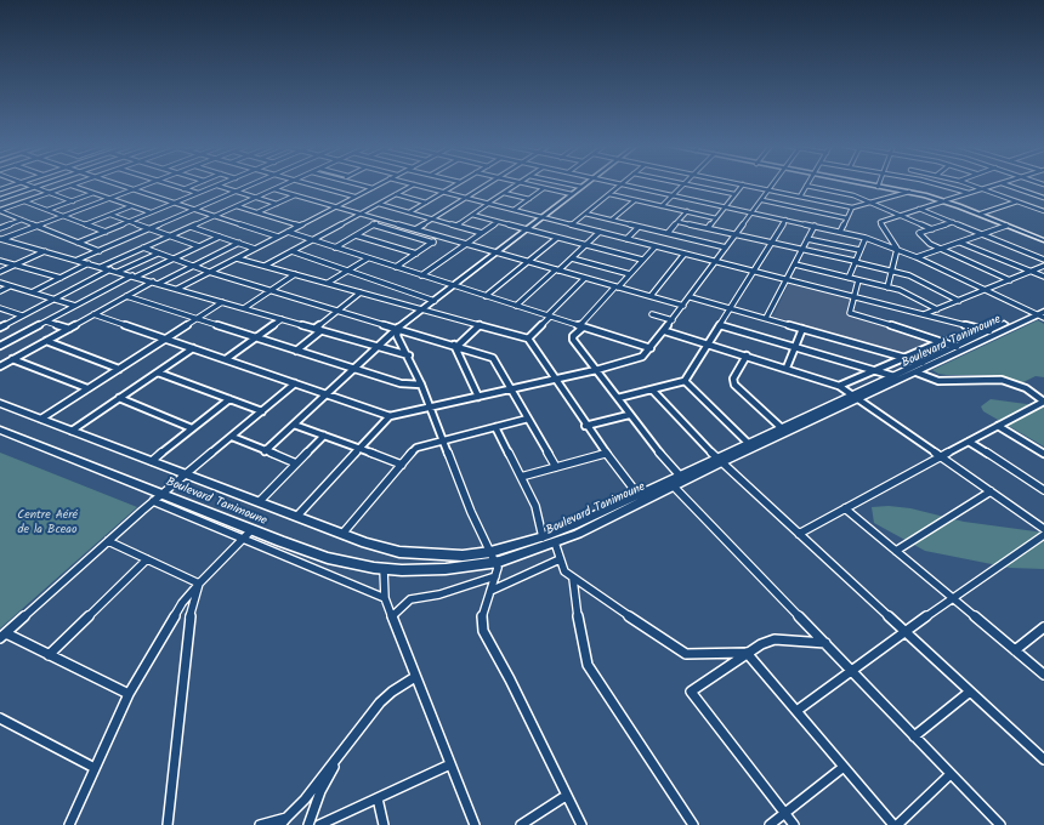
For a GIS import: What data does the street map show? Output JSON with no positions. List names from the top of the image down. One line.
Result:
{"streets":{"main road":["Boulevard Tanimoune"]},"parks":["Centre Aéré de la Bceao"]}
